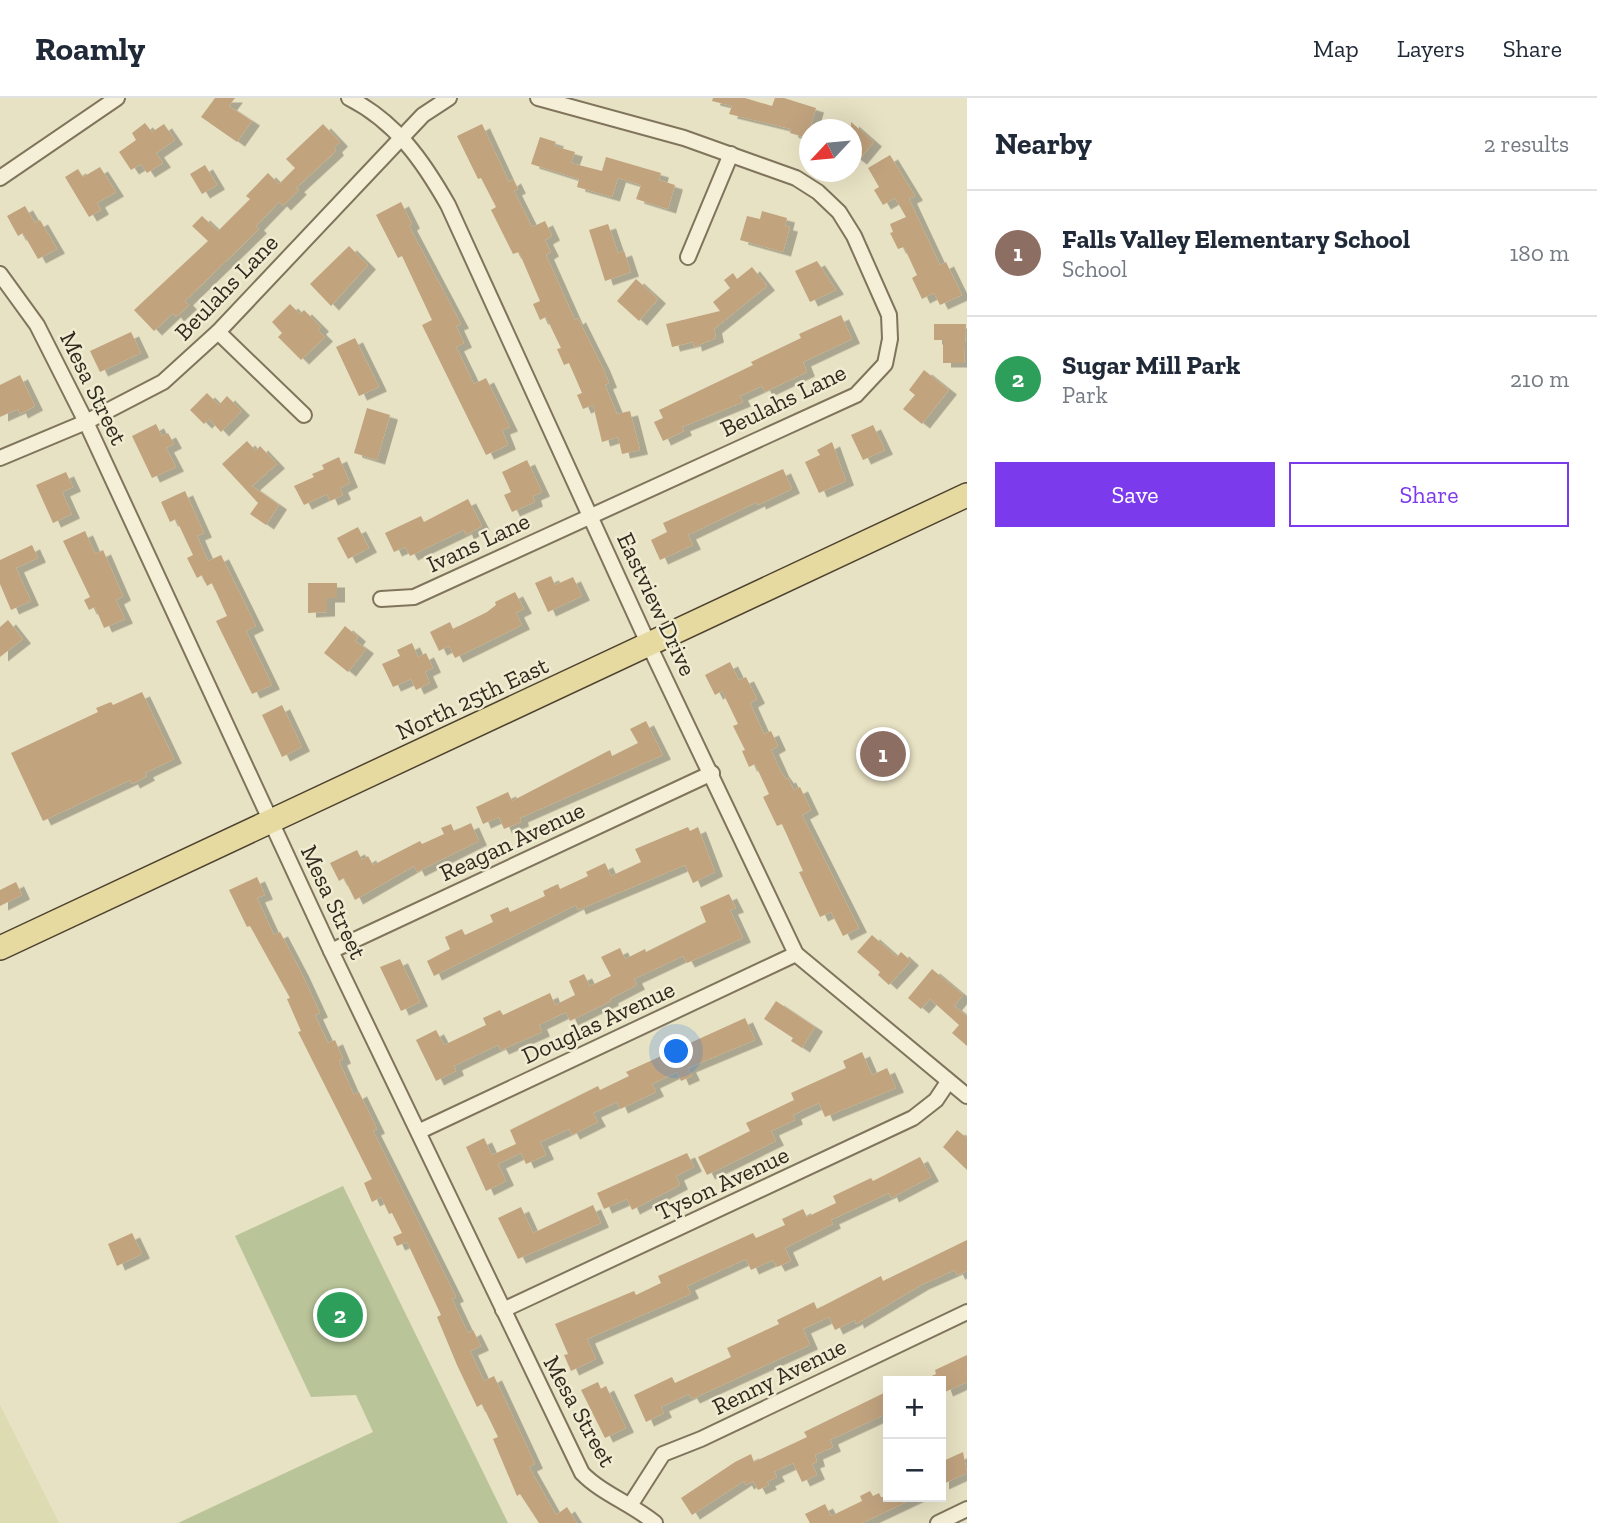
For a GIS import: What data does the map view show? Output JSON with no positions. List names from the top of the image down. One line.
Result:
{"streets":{"main road":["North 25th East"],"street":["Beulahs Lane","Mesa Street","Ivans Lane","Eastview Drive","Reagan Avenue","Douglas Avenue","Tyson Avenue","Renny Avenue"]},"crossings":[["Beulahs Lane","Mesa Street"],["Beulahs Lane","Ivans Lane"],["Beulahs Lane","Eastview Drive"],["Mesa Street","North 25th East"],["Mesa Street","Reagan Avenue"],["Mesa Street","Douglas Avenue"],["Mesa Street","Tyson Avenue"],["Mesa Street","Renny Avenue"],["Ivans Lane","Eastview Drive"],["Eastview Drive","North 25th East"],["Eastview Drive","Reagan Avenue"],["Eastview Drive","Douglas Avenue"],["Eastview Drive","Tyson Avenue"]],"north":"bottom left","page":{"header":"Roamly","nav":["Map","Layers","Share"],"heading":["Nearby","2 results"],"list":[{"mark":"1","name":"Falls Valley Elementary School","note":"School","value":"180 m"},{"mark":"2","name":"Sugar Mill Park","note":"Park","value":"210 m"}],"buttons":["Save","Share"],"pins":["1","2"],"map_buttons":["+","−"]}}
